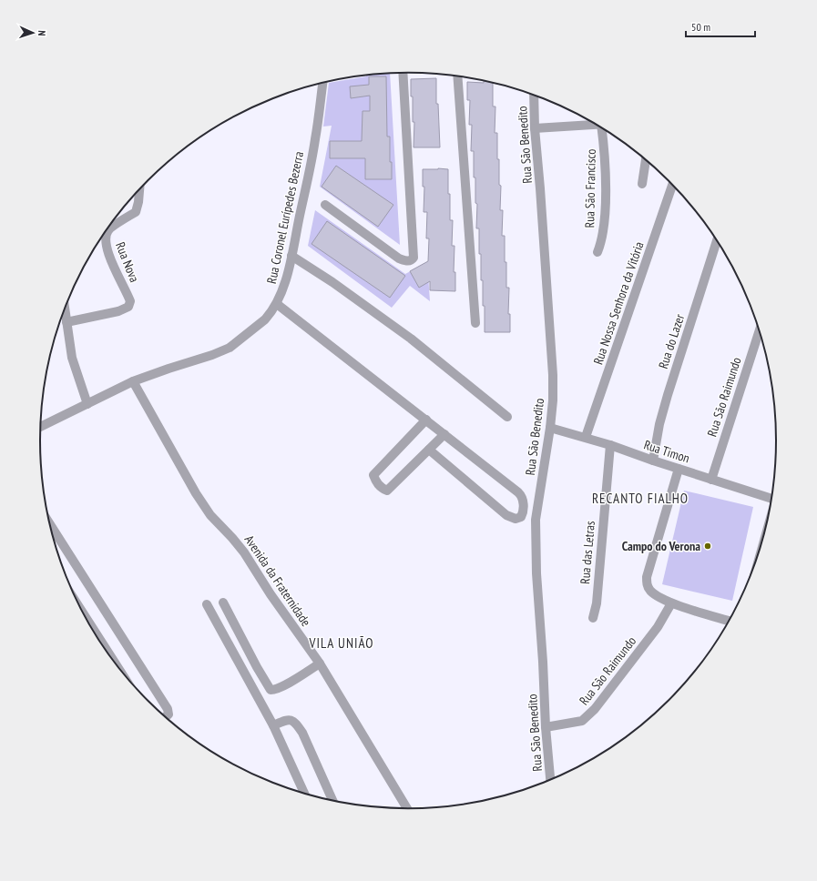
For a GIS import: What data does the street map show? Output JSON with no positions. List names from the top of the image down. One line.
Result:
{"streets":{"street":["Rua São Benedito","Rua São Francisco","Rua Coronel Eurípedes Bezerra","Rua Nova","Rua Nossa Senhora da Vitória","Rua do Lazer","Rua São Raimundo","Rua Timon","Rua das Letras","Avenida da Fraternidade"]},"crossings":[["Rua São Benedito","Rua São Raimundo"],["Rua São Benedito","Rua Timon"],["Rua Coronel Eurípedes Bezerra","Avenida da Fraternidade"],["Rua Nossa Senhora da Vitória","Rua Timon"],["Rua do Lazer","Rua Timon"],["Rua São Raimundo","Rua Timon"],["Rua Timon","Rua das Letras"]],"districts":["RECANTO FIALHO","VILA UNIÃO"],"places":["Campo do Verona"],"scale_bar":"50 m","north":"right"}
